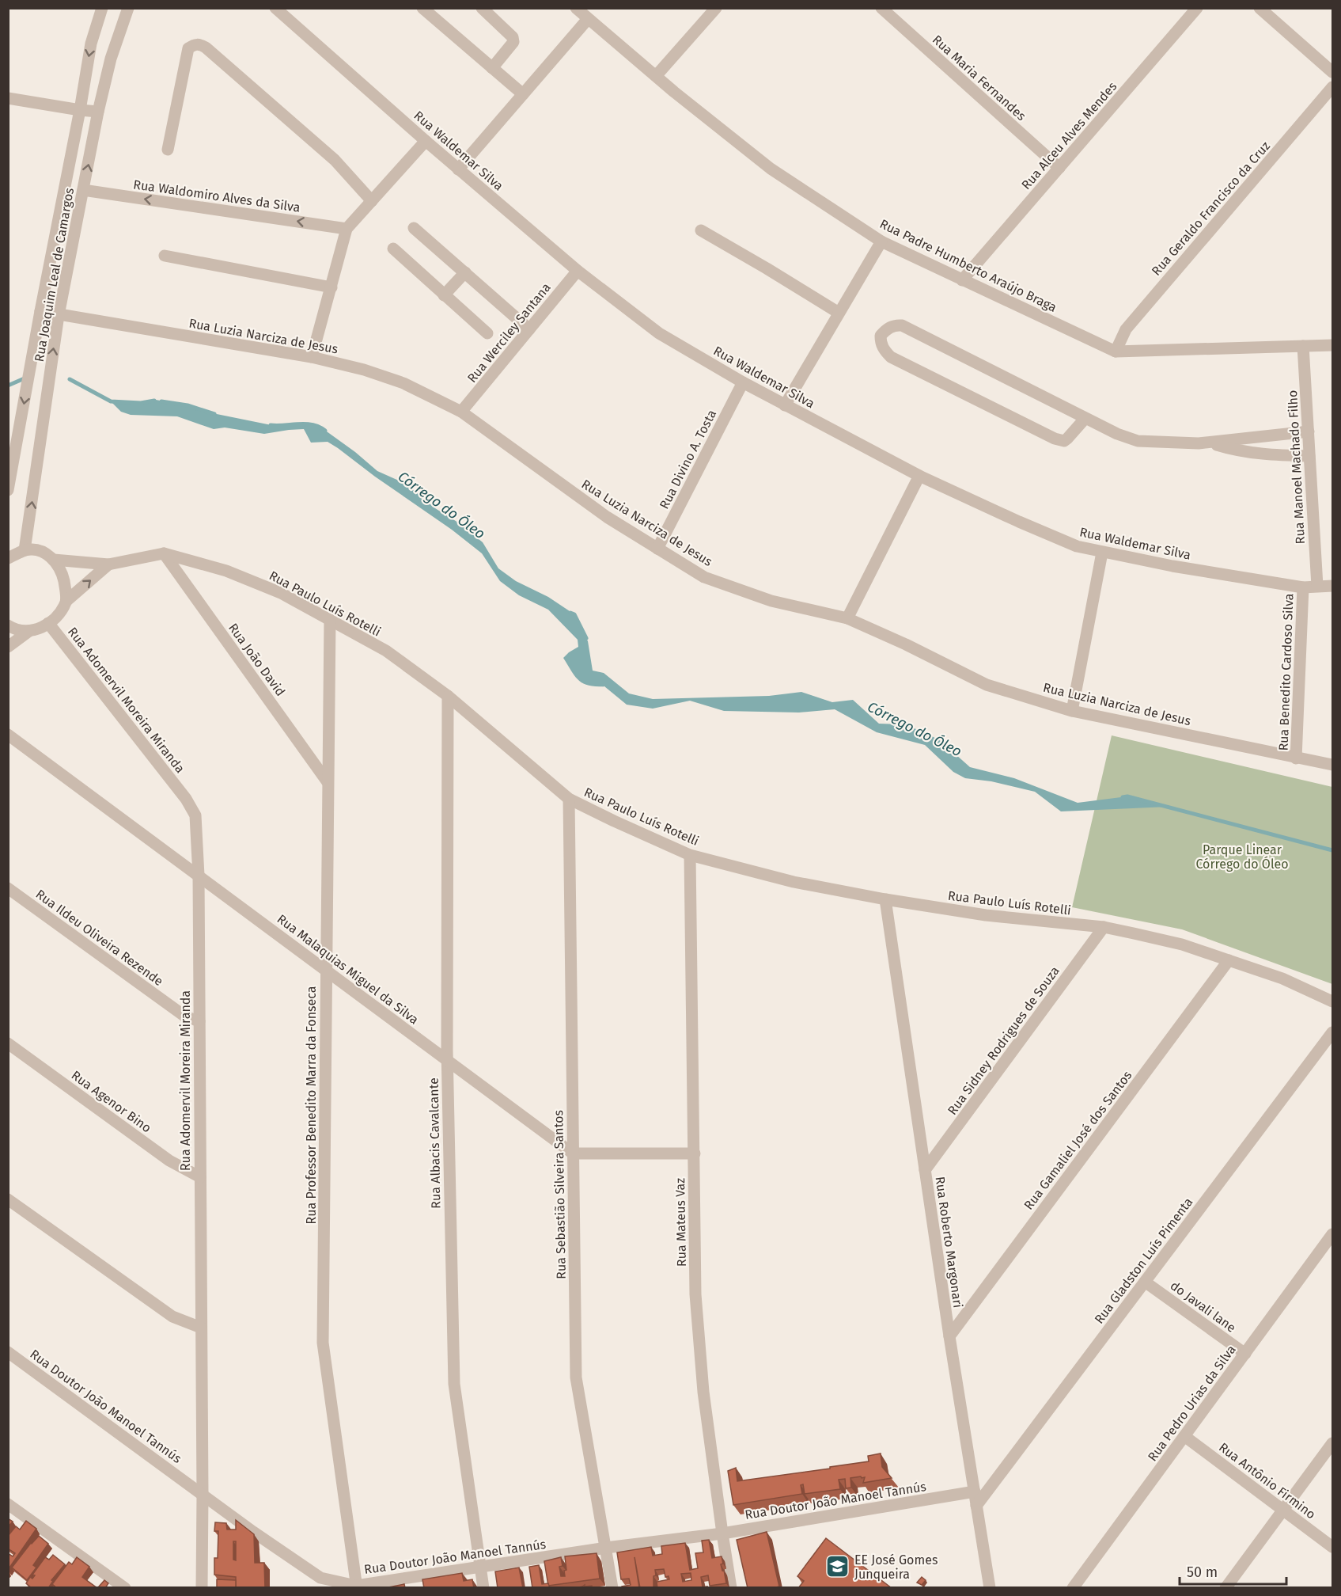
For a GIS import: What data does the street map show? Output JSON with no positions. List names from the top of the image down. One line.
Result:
{"streets":{"street":["Rua Maria Fernandes","Rua Alceu Alves Mendes","Rua Waldemar Silva","Rua Waldomiro Alves da Silva","Rua Geraldo Francisco da Cruz","Rua Padre Humberto Araújo Braga","Rua Joaquim Leal de Camargos","Rua Werciley Santana","Rua Luzia Narciza de Jesus","Rua Divino A. Tosta","Rua Manoel Machado Filho","Rua Paulo Luís Rotelli","Rua João David","Rua Benedito Cardoso Silva","Rua Adomervil Moreira Miranda","Rua Ildeu Oliveira Rezende","Rua Malaquias Miguel da Silva","Rua Sidney Rodrigues de Souza","Rua Agenor Bino","Rua Professor Benedito Marra da Fonseca","Rua Gamaliel José dos Santos","Rua Albacis Cavalcante","Rua Sebastião Silveira Santos","Rua Mateus Vaz","Rua Roberto Margonari","Rua Gladston Luís Pimenta","do Javali lane","Rua Pedro Urias da Silva","Rua Doutor João Manoel Tannús","Rua Antônio Firmino"]},"crossings":[["Rua Maria Fernandes","Rua Alceu Alves Mendes"],["Rua Alceu Alves Mendes","Rua Padre Humberto Araújo Braga"],["Rua Waldemar Silva","Rua Werciley Santana"],["Rua Waldemar Silva","Rua Divino A. Tosta"],["Rua Waldemar Silva","Rua Manoel Machado Filho"],["Rua Waldemar Silva","Rua Benedito Cardoso Silva"],["Rua Waldomiro Alves da Silva","Rua Joaquim Leal de Camargos"],["Rua Geraldo Francisco da Cruz","Rua Padre Humberto Araújo Braga"],["Rua Padre Humberto Araújo Braga","Rua Manoel Machado Filho"],["Rua Joaquim Leal de Camargos","Rua Luzia Narciza de Jesus"],["Rua Werciley Santana","Rua Luzia Narciza de Jesus"],["Rua Luzia Narciza de Jesus","Rua Divino A. Tosta"],["Rua Luzia Narciza de Jesus","Rua Benedito Cardoso Silva"],["Rua Paulo Luís Rotelli","Rua João David"],["Rua Paulo Luís Rotelli","Rua Adomervil Moreira Miranda"],["Rua Paulo Luís Rotelli","Rua Sidney Rodrigues de Souza"],["Rua Paulo Luís Rotelli","Rua Professor Benedito Marra da Fonseca"],["Rua Paulo Luís Rotelli","Rua Gamaliel José dos Santos"],["Rua Paulo Luís Rotelli","Rua Albacis Cavalcante"],["Rua Paulo Luís Rotelli","Rua Sebastião Silveira Santos"],["Rua Paulo Luís Rotelli","Rua Mateus Vaz"],["Rua Paulo Luís Rotelli","Rua Roberto Margonari"],["Rua João David","Rua Professor Benedito Marra da Fonseca"],["Rua Adomervil Moreira Miranda","Rua Ildeu Oliveira Rezende"],["Rua Adomervil Moreira Miranda","Rua Malaquias Miguel da Silva"],["Rua Adomervil Moreira Miranda","Rua Agenor Bino"],["Rua Adomervil Moreira Miranda","Rua Doutor João Manoel Tannús"],["Rua Malaquias Miguel da Silva","Rua Professor Benedito Marra da Fonseca"],["Rua Malaquias Miguel da Silva","Rua Albacis Cavalcante"],["Rua Malaquias Miguel da Silva","Rua Sebastião Silveira Santos"],["Rua Sidney Rodrigues de Souza","Rua Roberto Margonari"],["Rua Professor Benedito Marra da Fonseca","Rua Doutor João Manoel Tannús"],["Rua Gamaliel José dos Santos","Rua Roberto Margonari"],["Rua Albacis Cavalcante","Rua Doutor João Manoel Tannús"],["Rua Sebastião Silveira Santos","Rua Doutor João Manoel Tannús"],["Rua Mateus Vaz","Rua Doutor João Manoel Tannús"],["Rua Roberto Margonari","Rua Gladston Luís Pimenta"],["Rua Roberto Margonari","Rua Doutor João Manoel Tannús"],["Rua Gladston Luís Pimenta","do Javali lane"],["do Javali lane","Rua Pedro Urias da Silva"],["Rua Pedro Urias da Silva","Rua Antônio Firmino"]],"water":["Córrego do Óleo"],"parks":["Parque Linear Córrego do Óleo"],"places":{"school or university":["EE José Gomes Junqueira"]},"scale_bar":"50 m"}
